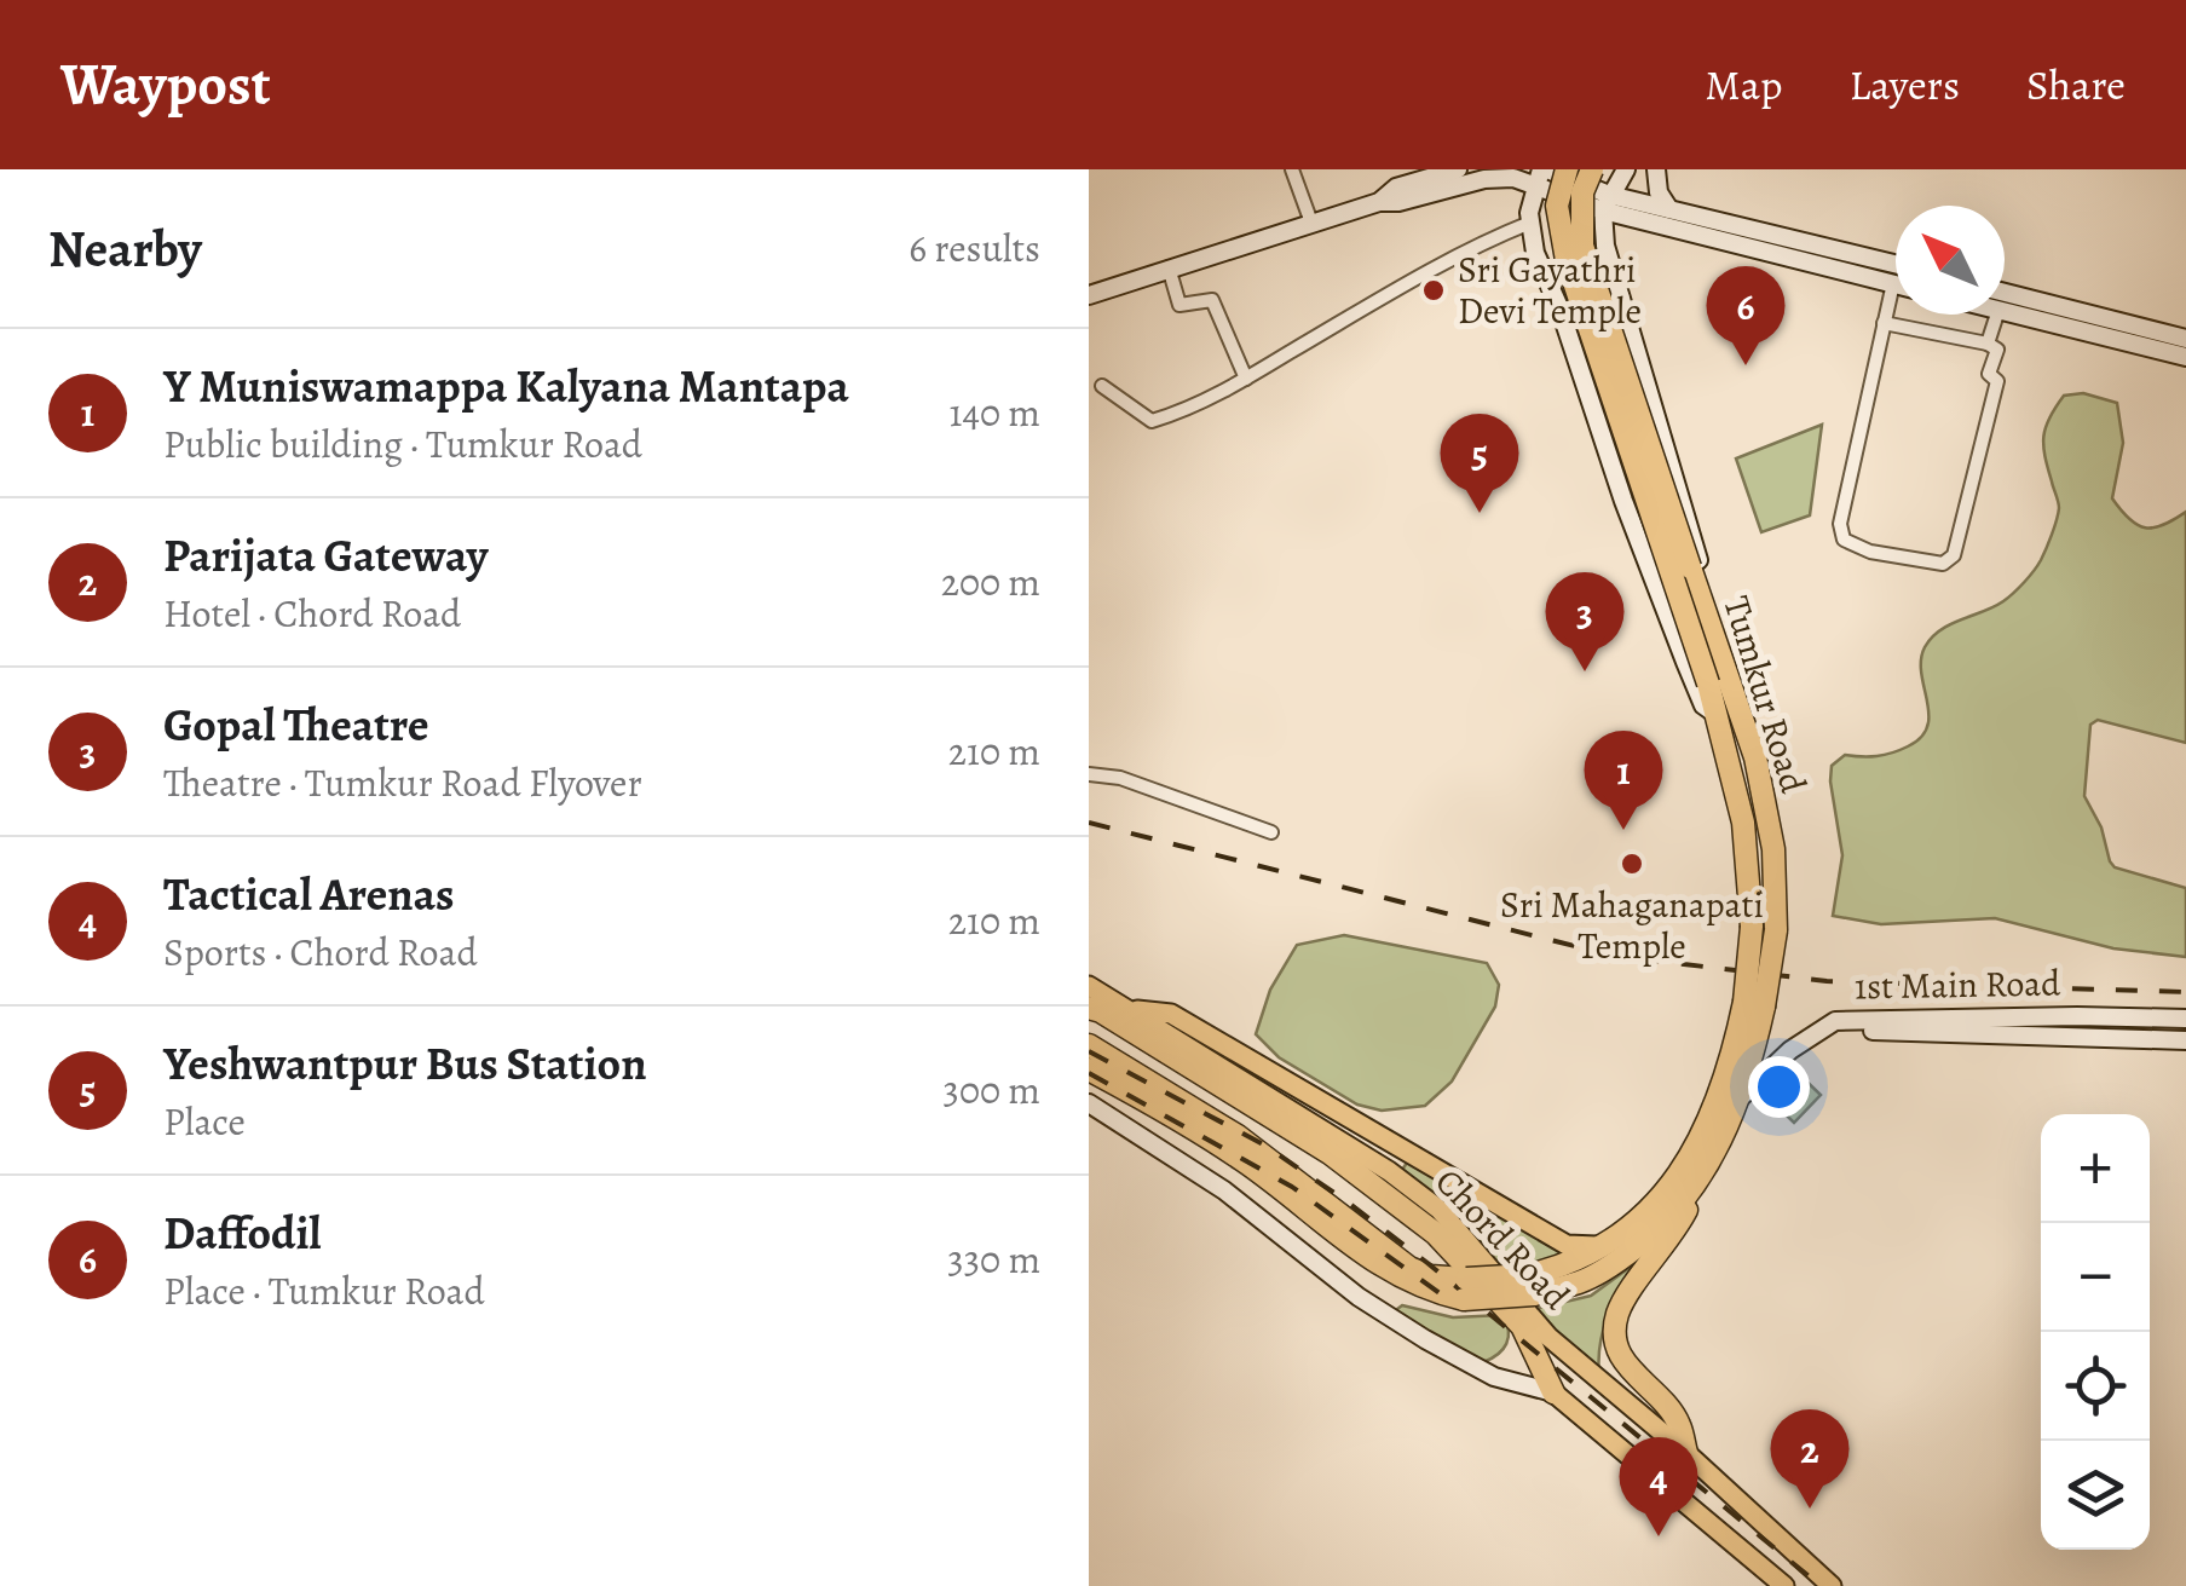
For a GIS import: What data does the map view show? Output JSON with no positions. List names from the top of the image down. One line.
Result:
{"streets":{"highway":["Tumkur Road"],"main road":["1st Main Road","Chord Road"]},"places":["Sri Gayathri Devi Temple","Sri Mahaganapati Temple"],"north":"top left","page":{"header":"Waypost","nav":["Map","Layers","Share"],"heading":["Nearby","6 results"],"pins":["6","5","3","1","2","4"],"list":[{"mark":"1","name":"Y Muniswamappa Kalyana Mantapa","note":"Public building · Tumkur Road","value":"140 m"},{"mark":"2","name":"Parijata Gateway","note":"Hotel · Chord Road","value":"200 m"},{"mark":"3","name":"Gopal Theatre","note":"Theatre · Tumkur Road Flyover","value":"210 m"},{"mark":"4","name":"Tactical Arenas","note":"Sports · Chord Road","value":"210 m"},{"mark":"5","name":"Yeshwantpur Bus Station","note":"Place","value":"300 m"},{"mark":"6","name":"Daffodil","note":"Place · Tumkur Road","value":"330 m"}],"map_buttons":["+","−"]}}
